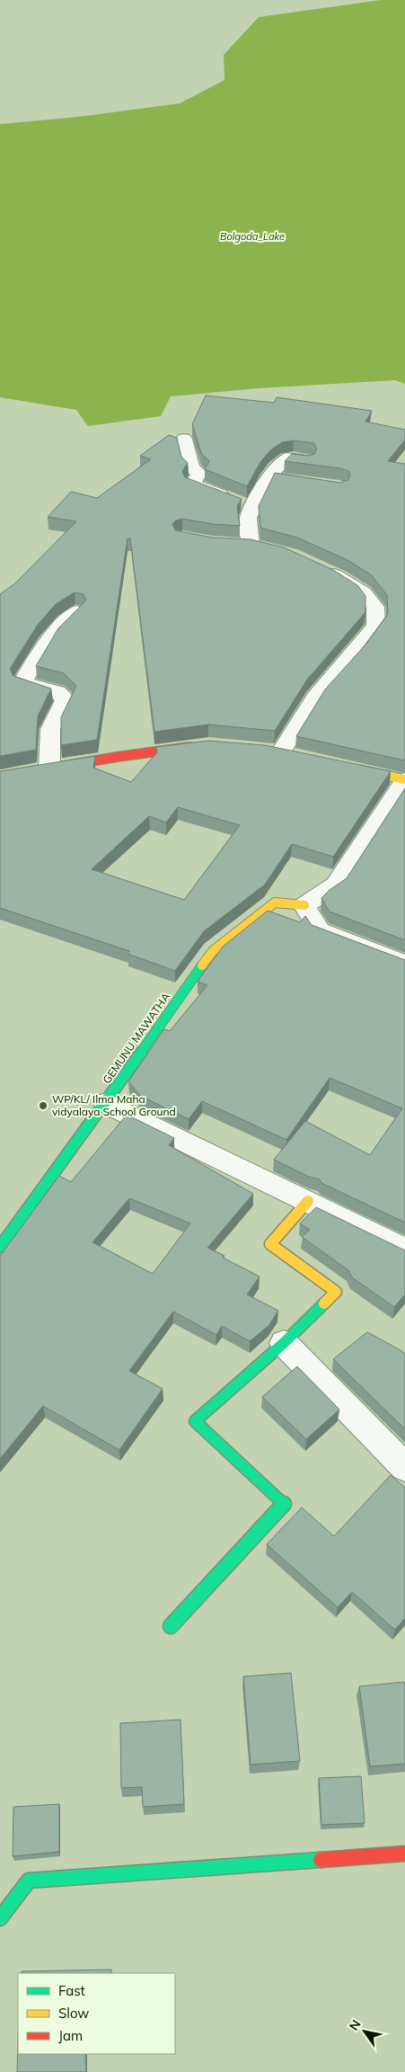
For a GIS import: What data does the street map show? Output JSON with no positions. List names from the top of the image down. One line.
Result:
{"streets":{"street":["GEMUNU MAWATHA"]},"water":["Bolgoda_Lake"],"places":["WP/KL/ Ilma Maha vidyalaya School Ground"],"legend":["Fast","Slow","Jam"],"north":"top left"}
